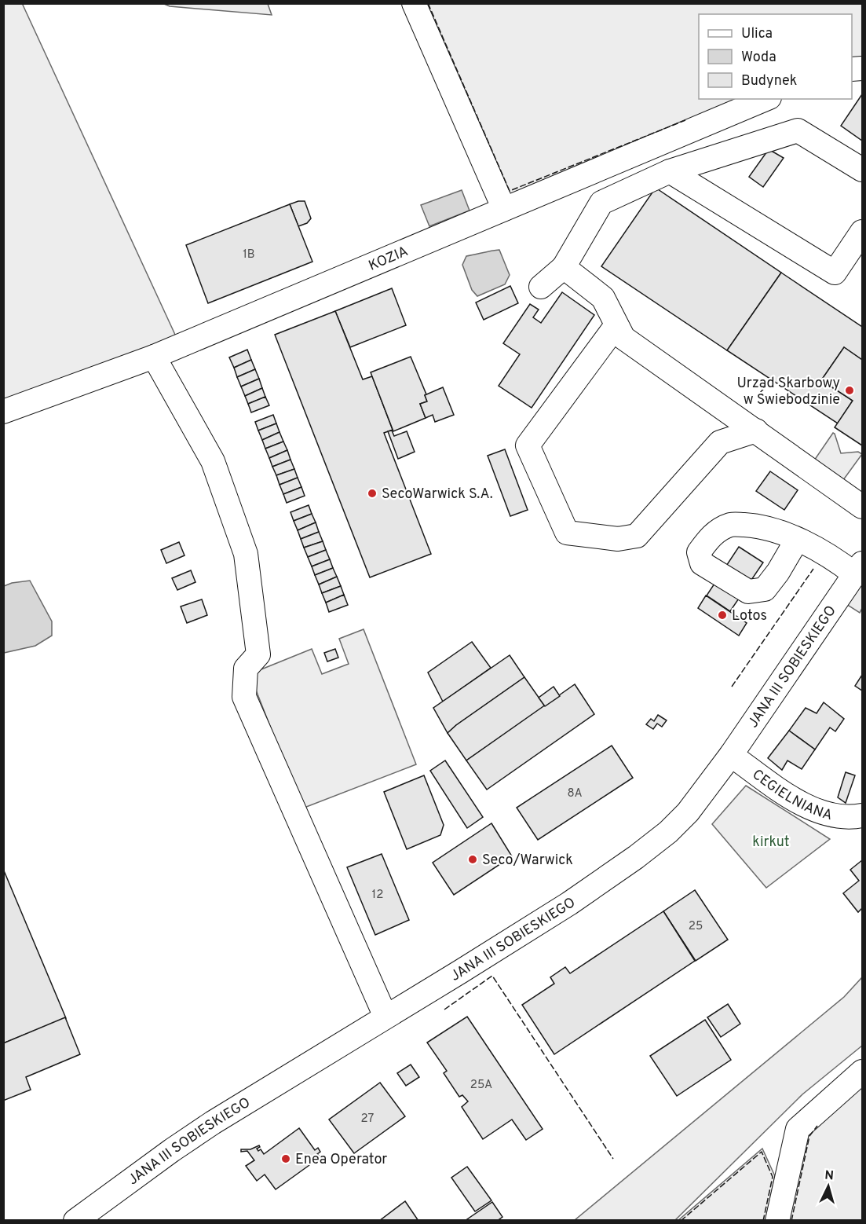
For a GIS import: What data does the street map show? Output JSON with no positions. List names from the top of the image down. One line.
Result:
{"streets":{"street":["KOZIA","JANA III SOBIESKIEGO","CEGIELNIANA"]},"crossings":[["JANA III SOBIESKIEGO","CEGIELNIANA"]],"parks":["kirkut"],"places":["Urząd Skarbowy w Świebodzinie","SecoWarwick S.A.","Lotos","Seco/Warwick","Enea Operator"],"house_numbers":["1B","8A","12","25","25A","27"],"legend":["Ulica","Woda","Budynek"],"north":"top"}
